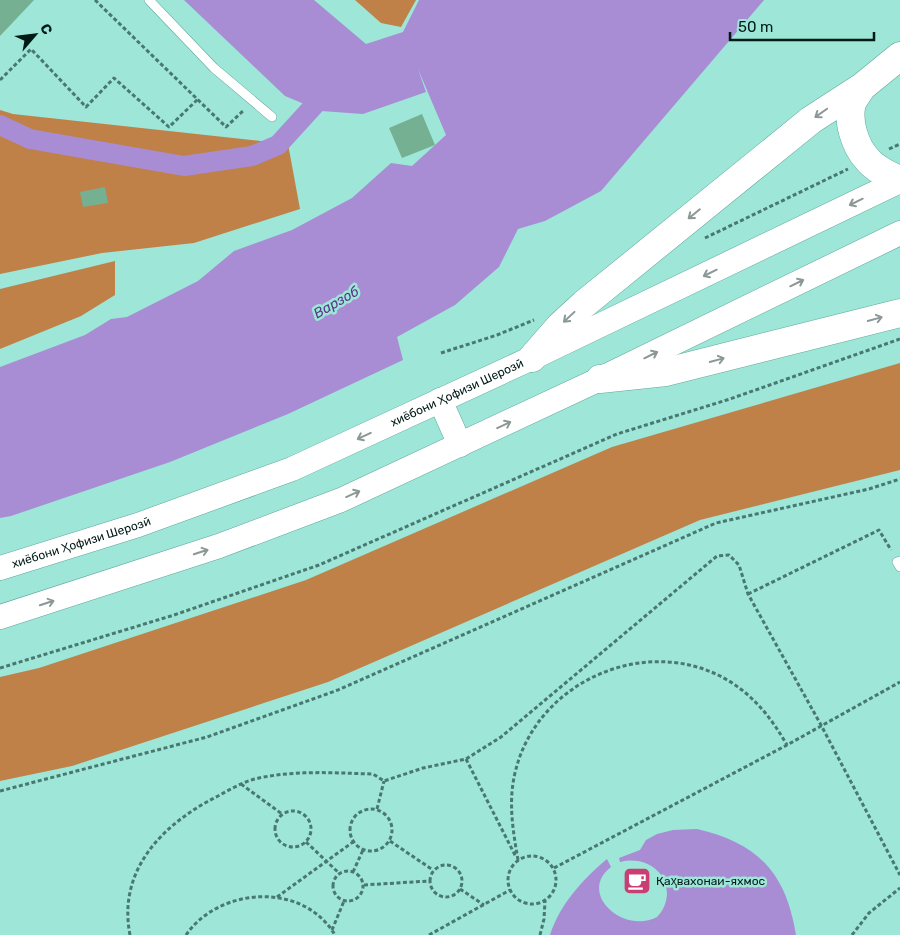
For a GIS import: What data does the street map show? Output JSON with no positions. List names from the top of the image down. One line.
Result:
{"streets":{"main road":["хиёбони Ҳофизи Шерозӣ"]},"water":["Варзоб"],"places":{"cafe":["Қаҳвахонаи-яхмос"]},"scale_bar":"50 m","north":"top right"}
